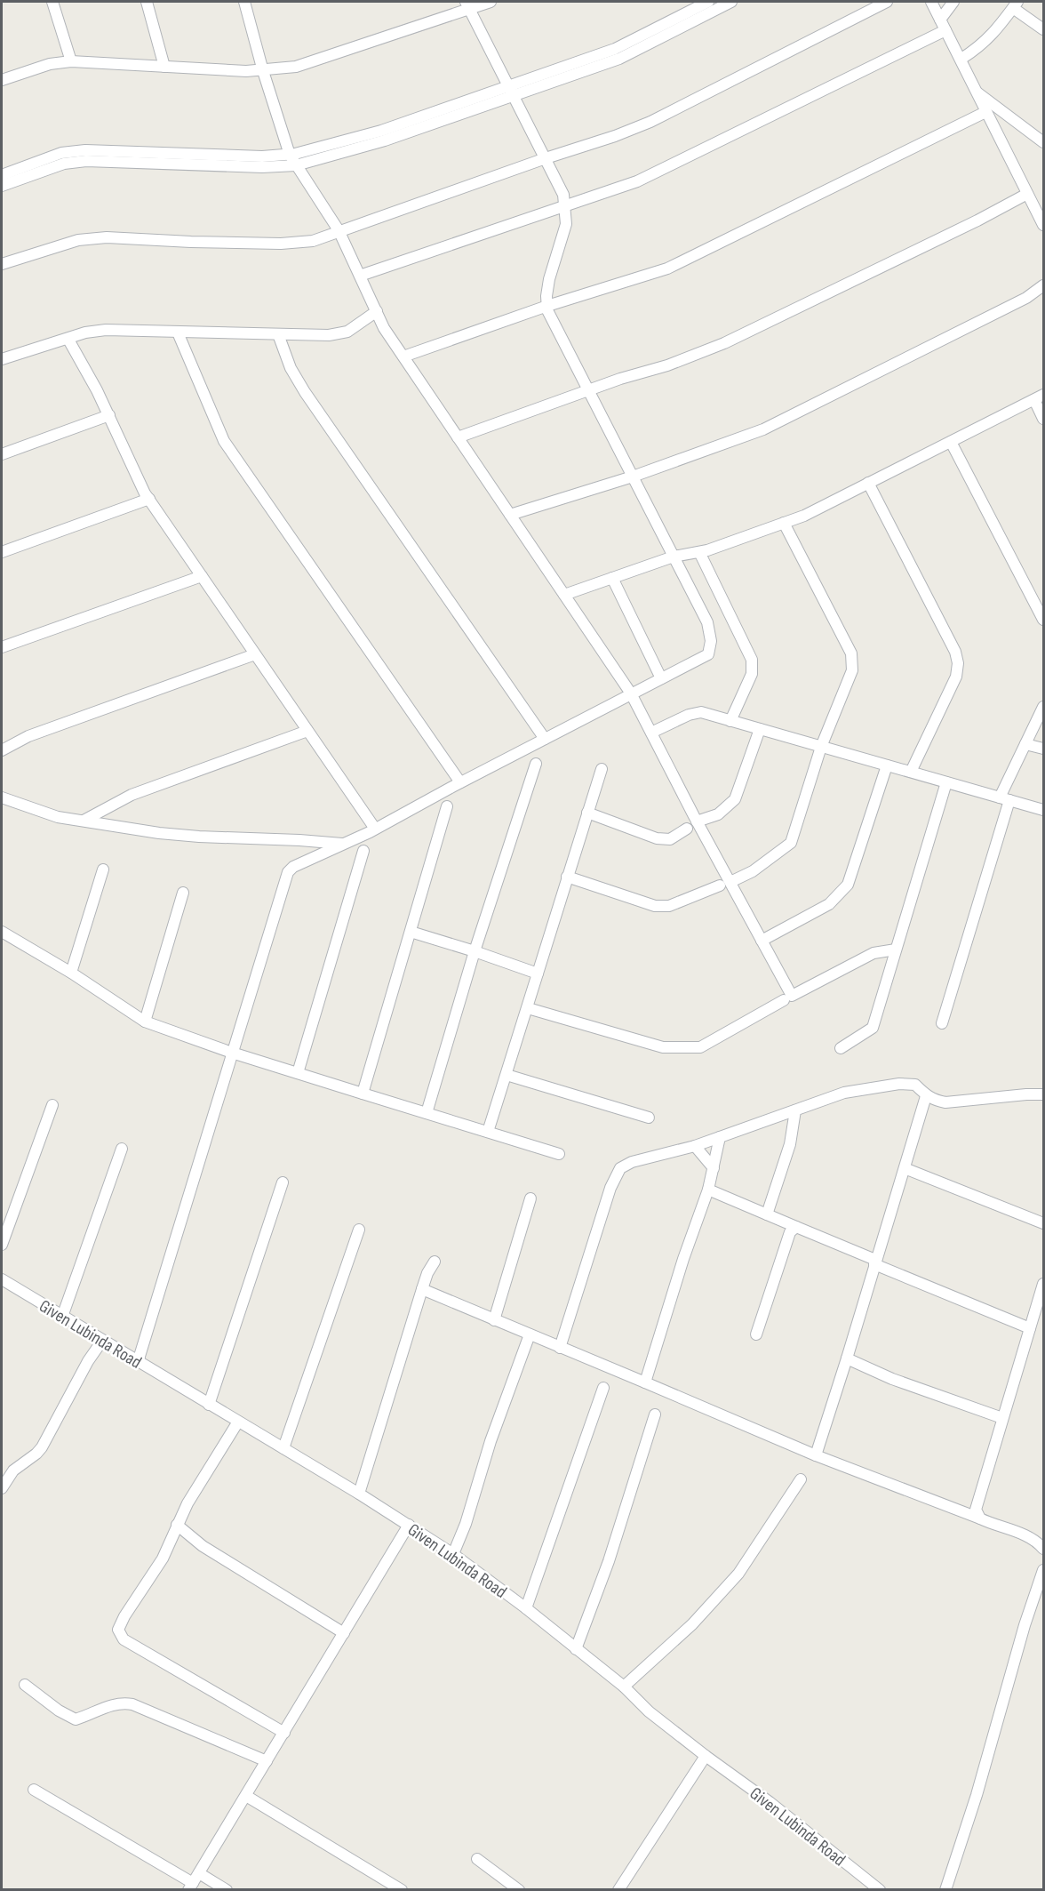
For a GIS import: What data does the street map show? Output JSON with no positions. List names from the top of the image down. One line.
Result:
{"streets":{"street":["Given Lubinda Road"]}}
